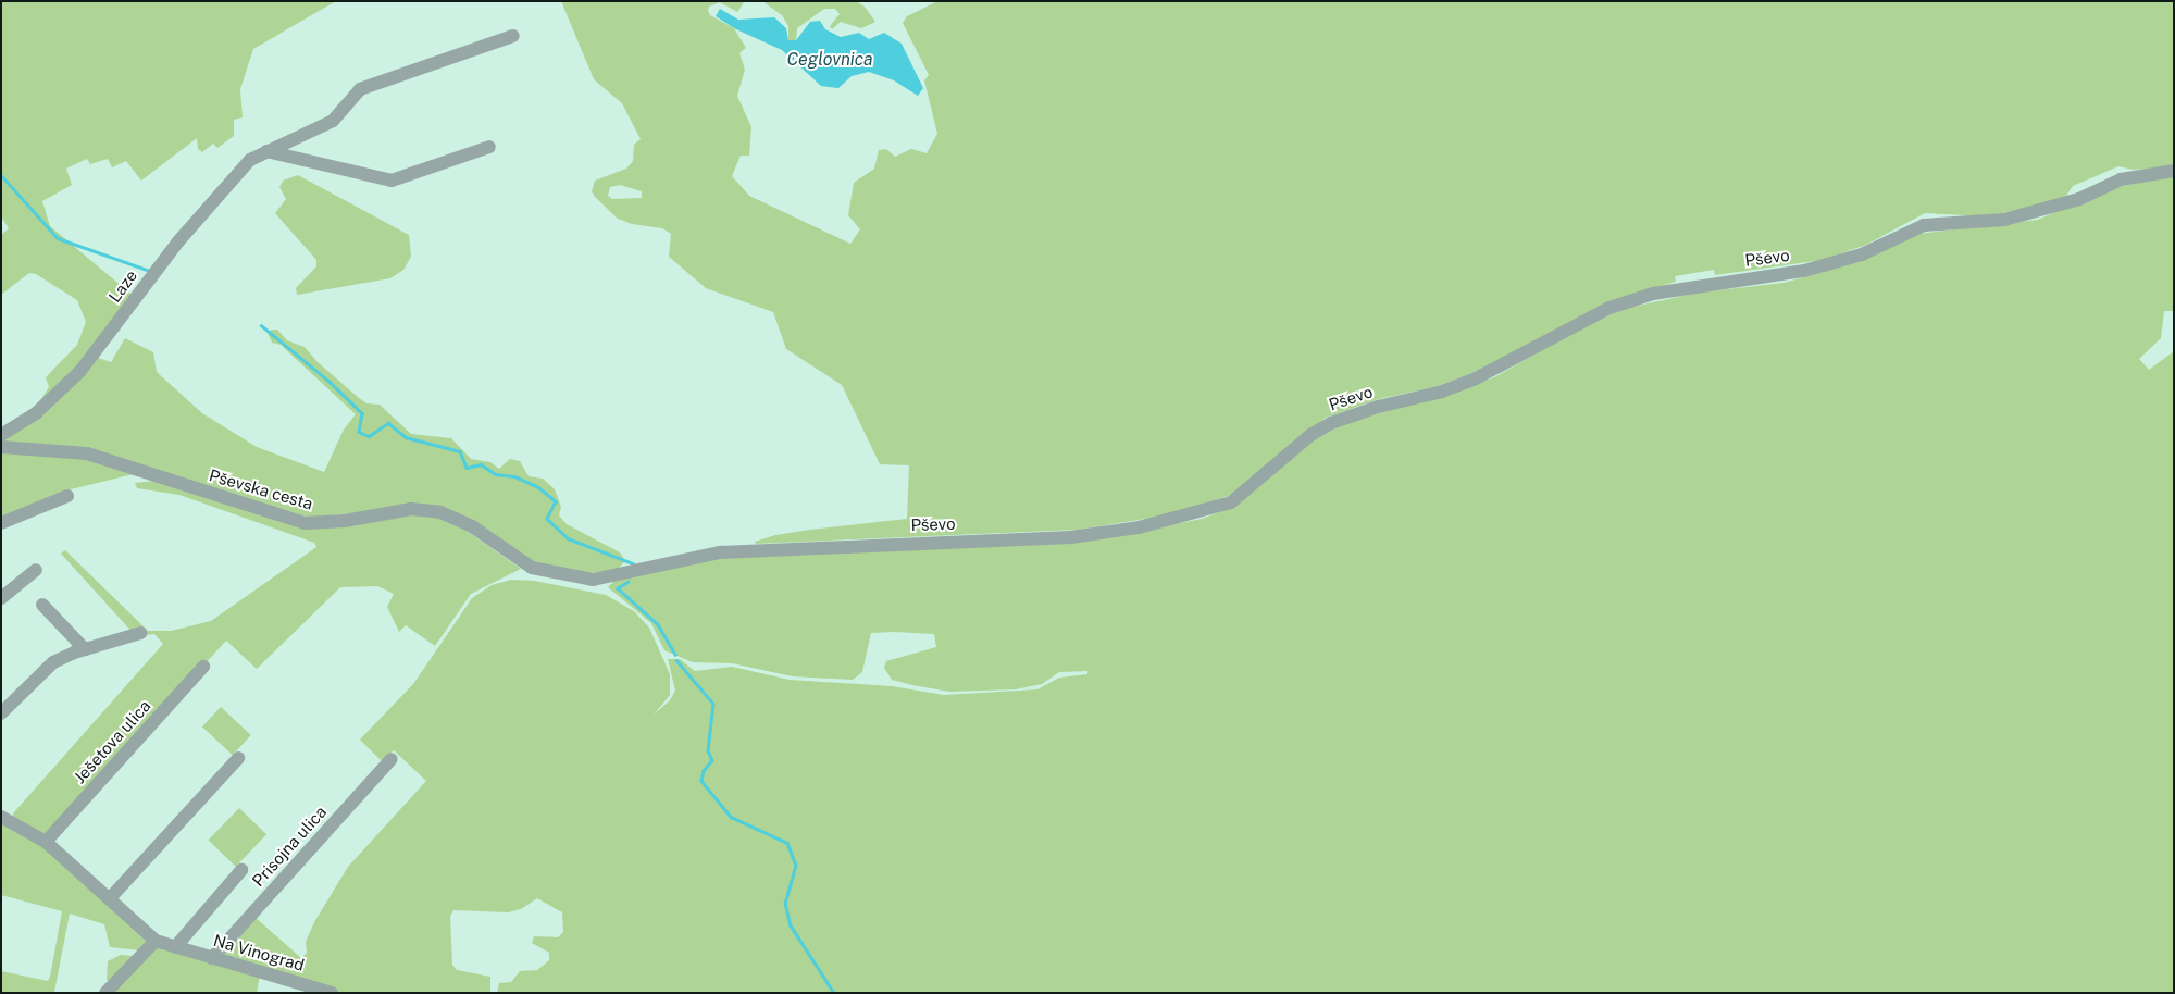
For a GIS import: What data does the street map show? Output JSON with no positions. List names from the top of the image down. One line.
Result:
{"streets":{"street":["Pševo","Laze","Pševska cesta","Ješetova ulica","Prisojna ulica","Na Vinograd"]},"crossings":[["Pševo","Pševska cesta"],["Prisojna ulica","Na Vinograd"]],"water":["Ceglovnica"]}
